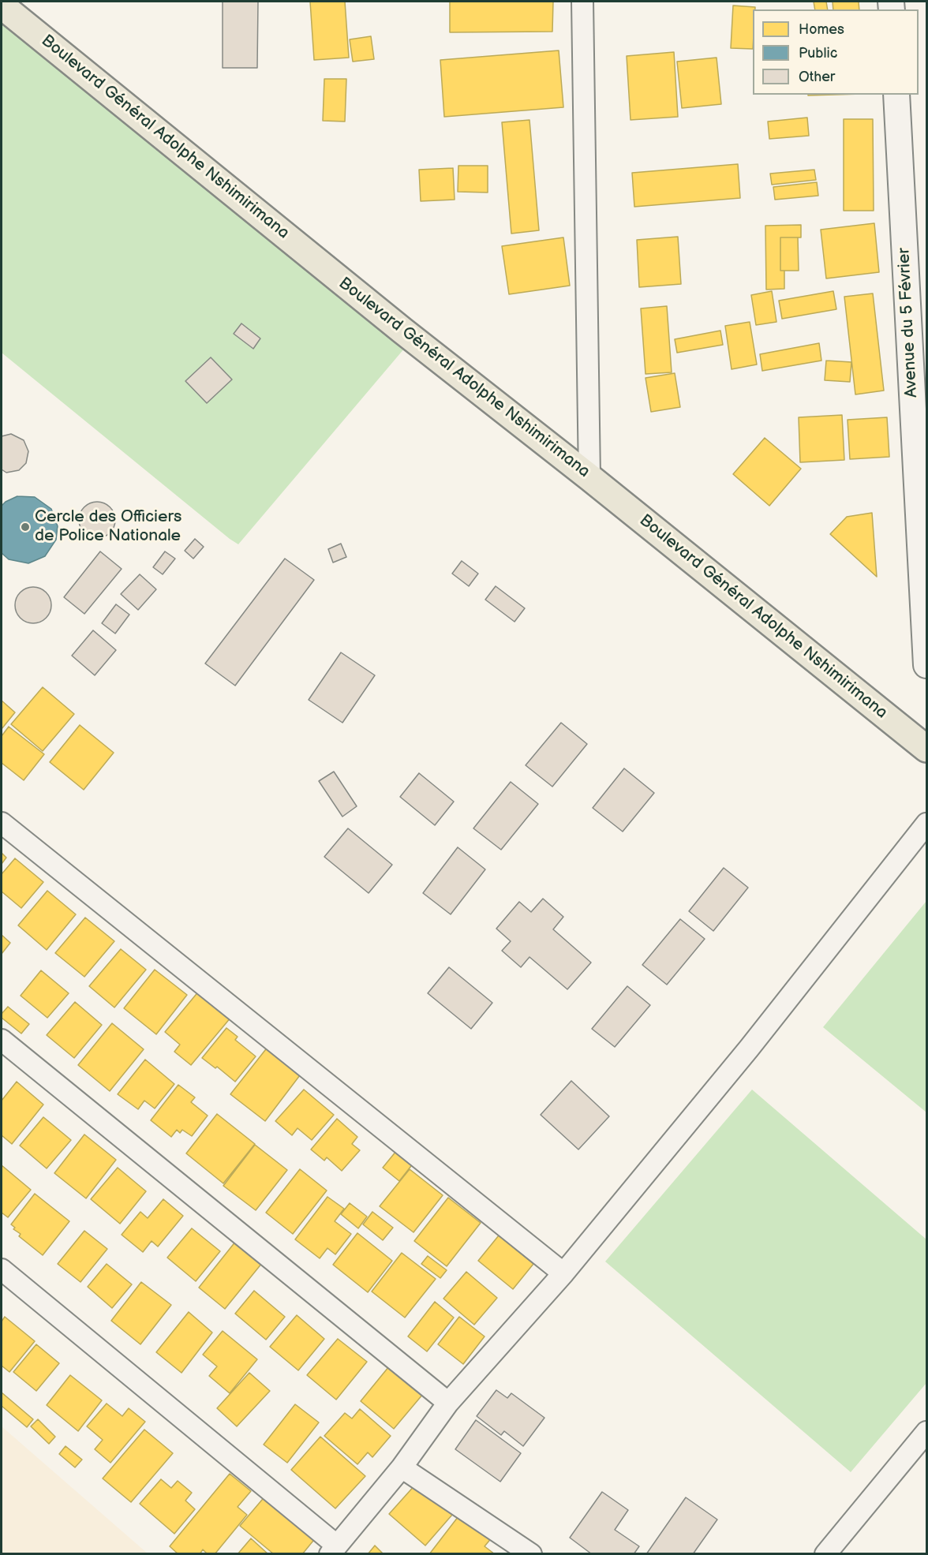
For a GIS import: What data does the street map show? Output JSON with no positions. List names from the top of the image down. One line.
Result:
{"streets":{"main road":["Boulevard Général Adolphe Nshimirimana"],"street":["Avenue du 5 Février"]},"places":["Cercle des Officiers de Police Nationale"],"legend":["Homes","Public","Other"]}
